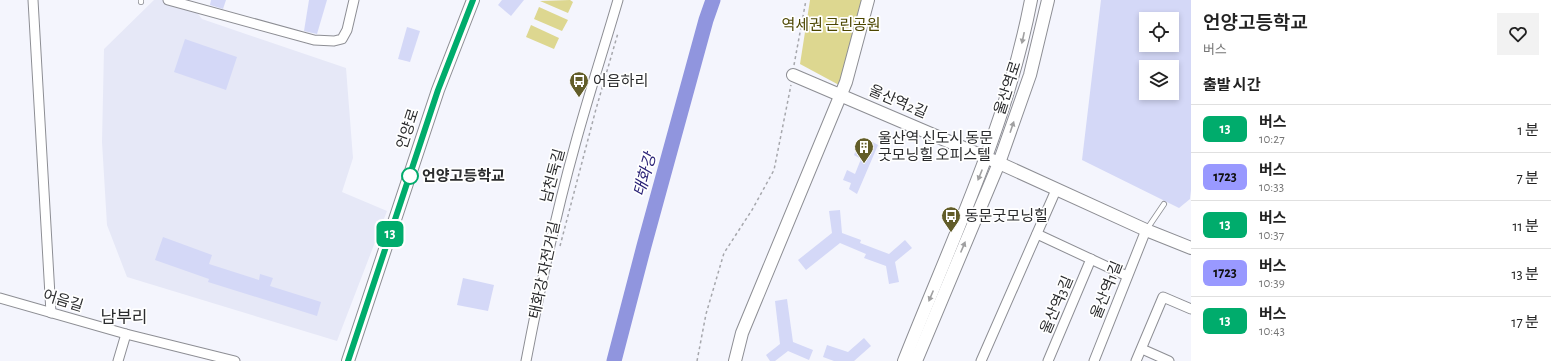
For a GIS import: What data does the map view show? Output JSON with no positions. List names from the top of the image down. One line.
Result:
{"streets":{"main road":["울산역로","울산역2길","언양로"],"street":["남천둑길","울산역1길","어음길","울산역3길"],"path":["태화강 자전거길"]},"crossings":[["울산역로","울산역2길"],["울산역2길","울산역1길"]],"districts":["남부리"],"water":["태화강"],"parks":["역세권 근린공원"],"places":{"bus stop":["어음하리","동문굿모닝힐"],"building":["울산역 신도시 동문 굿모닝힐 오피스텔"],"other":["언양고등학교"]},"lines":["bus line 13"],"page":{"on_map":"13","heading":[["언양고등학교","버스"],"출발 시간"],"list":[{"mark":"13","name":"버스","note":"10:27","value":"1 분"},{"mark":"1723","name":"버스","note":"10:33","value":"7 분"},{"mark":"13","name":"버스","note":"10:37","value":"11 분"},{"mark":"1723","name":"버스","note":"10:39","value":"13 분"},{"mark":"13","name":"버스","note":"10:43","value":"17 분"}]}}
